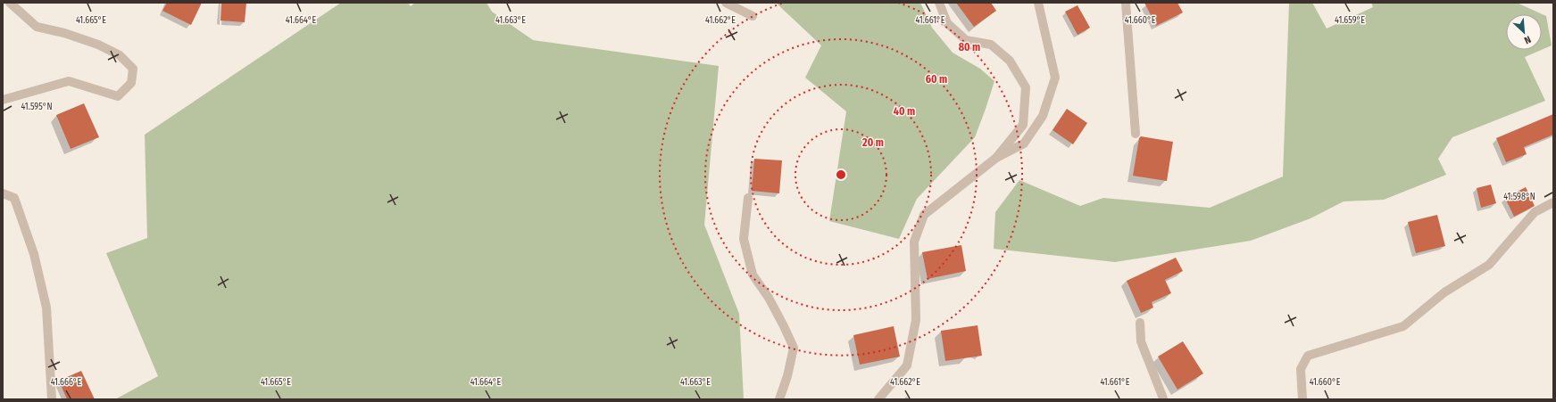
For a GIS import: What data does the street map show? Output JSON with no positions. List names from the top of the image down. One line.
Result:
{"north":"bottom right","coordinates":["41.665°E","41.664°E","41.663°E","41.662°E","41.661°E","41.660°E","41.659°E","41.595°N","41.598°N","41.666°E"],"rings":["80 m","60 m","40 m","20 m"]}
